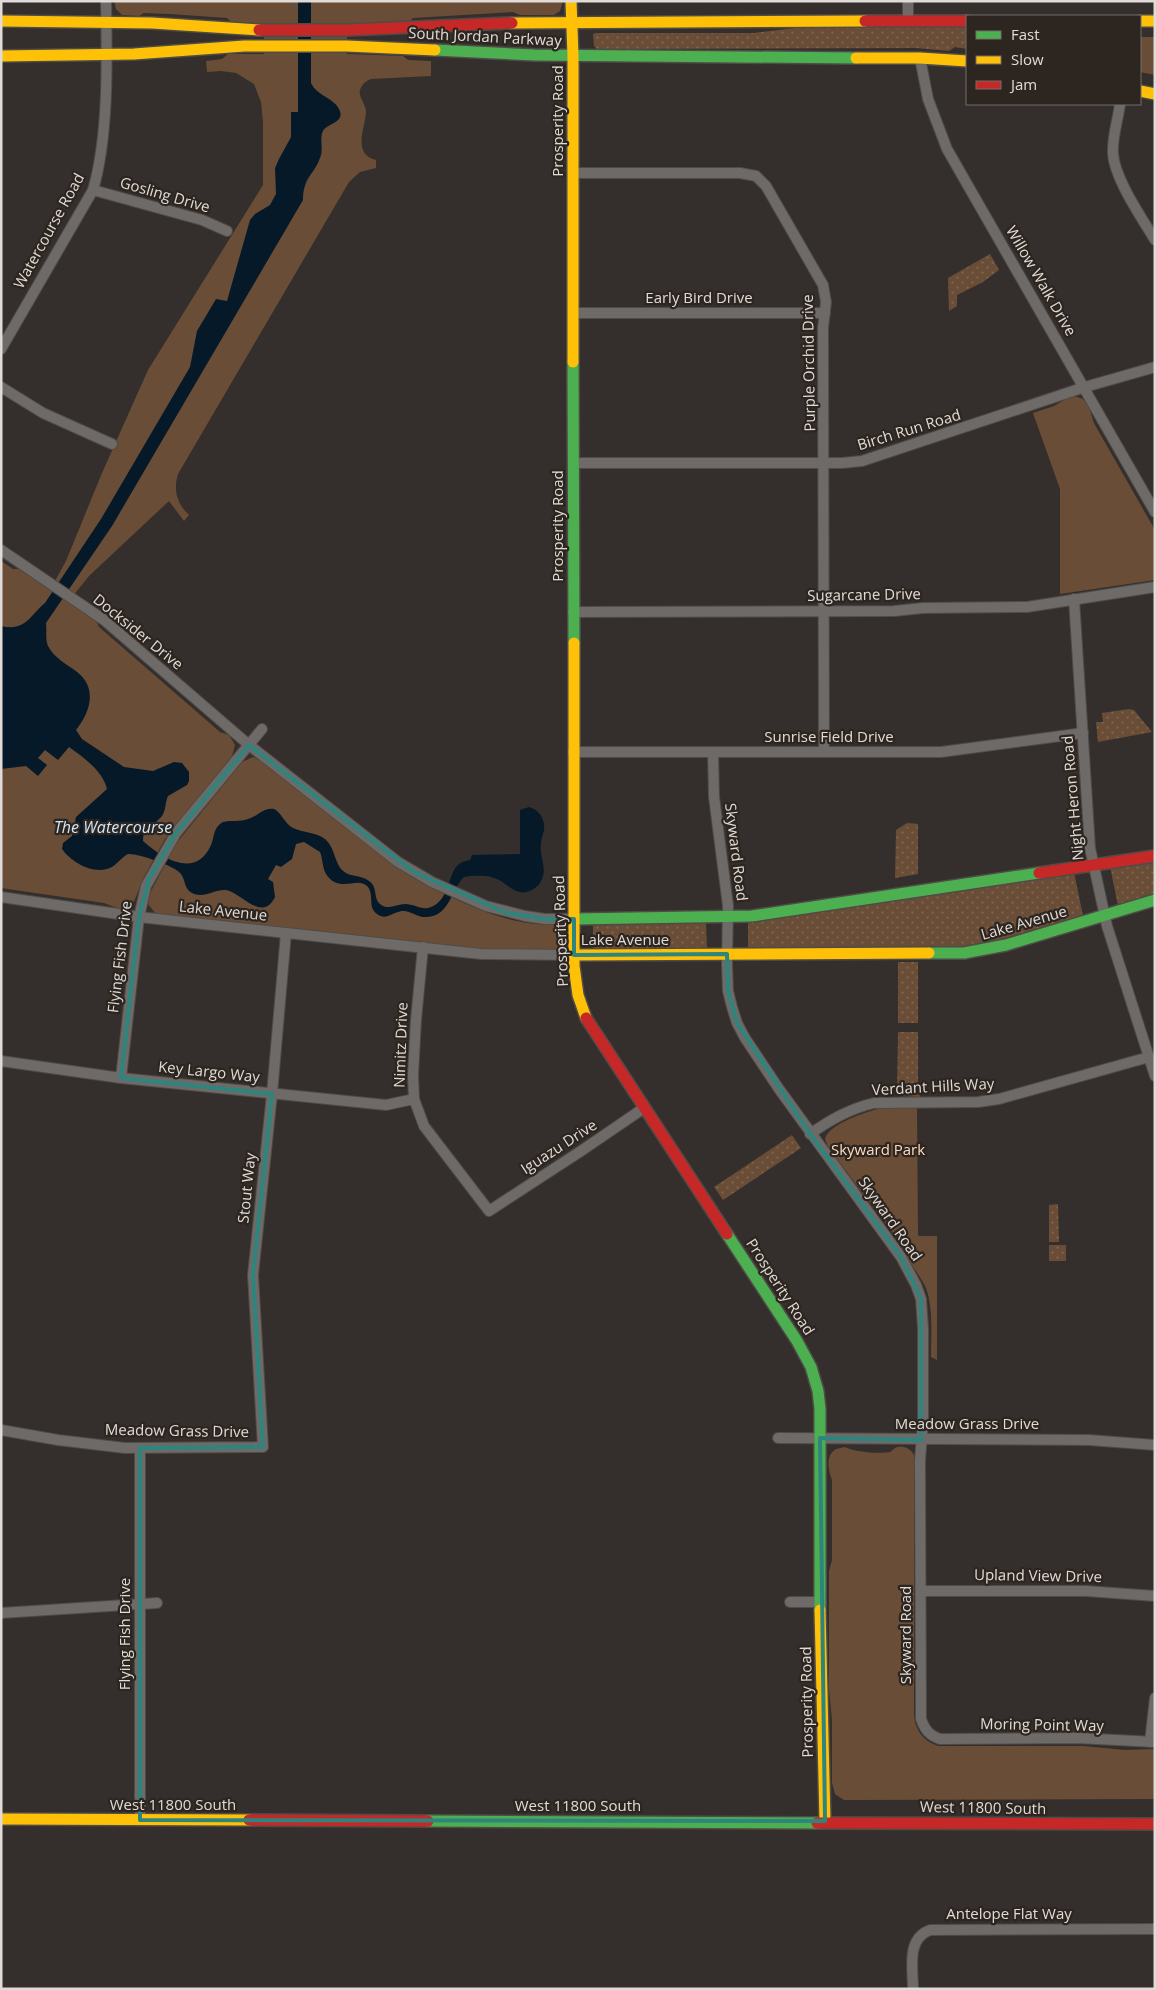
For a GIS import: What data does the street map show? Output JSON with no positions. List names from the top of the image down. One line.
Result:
{"streets":{"street":["South Jordan Parkway","Prosperity Road","Gosling Drive","Watercourse Road","Willow Walk Drive","Early Bird Drive","Purple Orchid Drive","Birch Run Road","Sugarcane Drive","Docksider Drive","Sunrise Field Drive","Night Heron Road","Skyward Road","Lake Avenue","Flying Fish Drive","Nimitz Drive","Key Largo Way","Verdant Hills Way","Iguazu Drive","Stout Way","Meadow Grass Drive","Upland View Drive","Moring Point Way","West 11800 South","Antelope Flat Way"]},"crossings":[["South Jordan Parkway","Prosperity Road"],["South Jordan Parkway","Watercourse Road"],["South Jordan Parkway","Willow Walk Drive"],["Prosperity Road","Early Bird Drive"],["Prosperity Road","Purple Orchid Drive"],["Prosperity Road","Birch Run Road"],["Prosperity Road","Sugarcane Drive"],["Prosperity Road","Sunrise Field Drive"],["Prosperity Road","Lake Avenue"],["Prosperity Road","Iguazu Drive"],["Prosperity Road","Meadow Grass Drive"],["Prosperity Road","West 11800 South"],["Gosling Drive","Watercourse Road"],["Willow Walk Drive","Birch Run Road"],["Early Bird Drive","Purple Orchid Drive"],["Purple Orchid Drive","Birch Run Road"],["Purple Orchid Drive","Sugarcane Drive"],["Purple Orchid Drive","Sunrise Field Drive"],["Sugarcane Drive","Night Heron Road"],["Docksider Drive","Lake Avenue"],["Docksider Drive","Flying Fish Drive"],["Sunrise Field Drive","Night Heron Road"],["Sunrise Field Drive","Skyward Road"],["Night Heron Road","Lake Avenue"],["Night Heron Road","Verdant Hills Way"],["Skyward Road","Lake Avenue"],["Skyward Road","Verdant Hills Way"],["Skyward Road","Meadow Grass Drive"],["Skyward Road","Upland View Drive"],["Skyward Road","Moring Point Way"],["Lake Avenue","Flying Fish Drive"],["Lake Avenue","Nimitz Drive"],["Lake Avenue","Stout Way"],["Flying Fish Drive","Key Largo Way"],["Flying Fish Drive","Meadow Grass Drive"],["Flying Fish Drive","West 11800 South"],["Nimitz Drive","Key Largo Way"],["Nimitz Drive","Iguazu Drive"],["Key Largo Way","Stout Way"],["Stout Way","Meadow Grass Drive"]],"water":["The Watercourse"],"parks":["Skyward Park"],"legend":["Fast","Slow","Jam"]}
